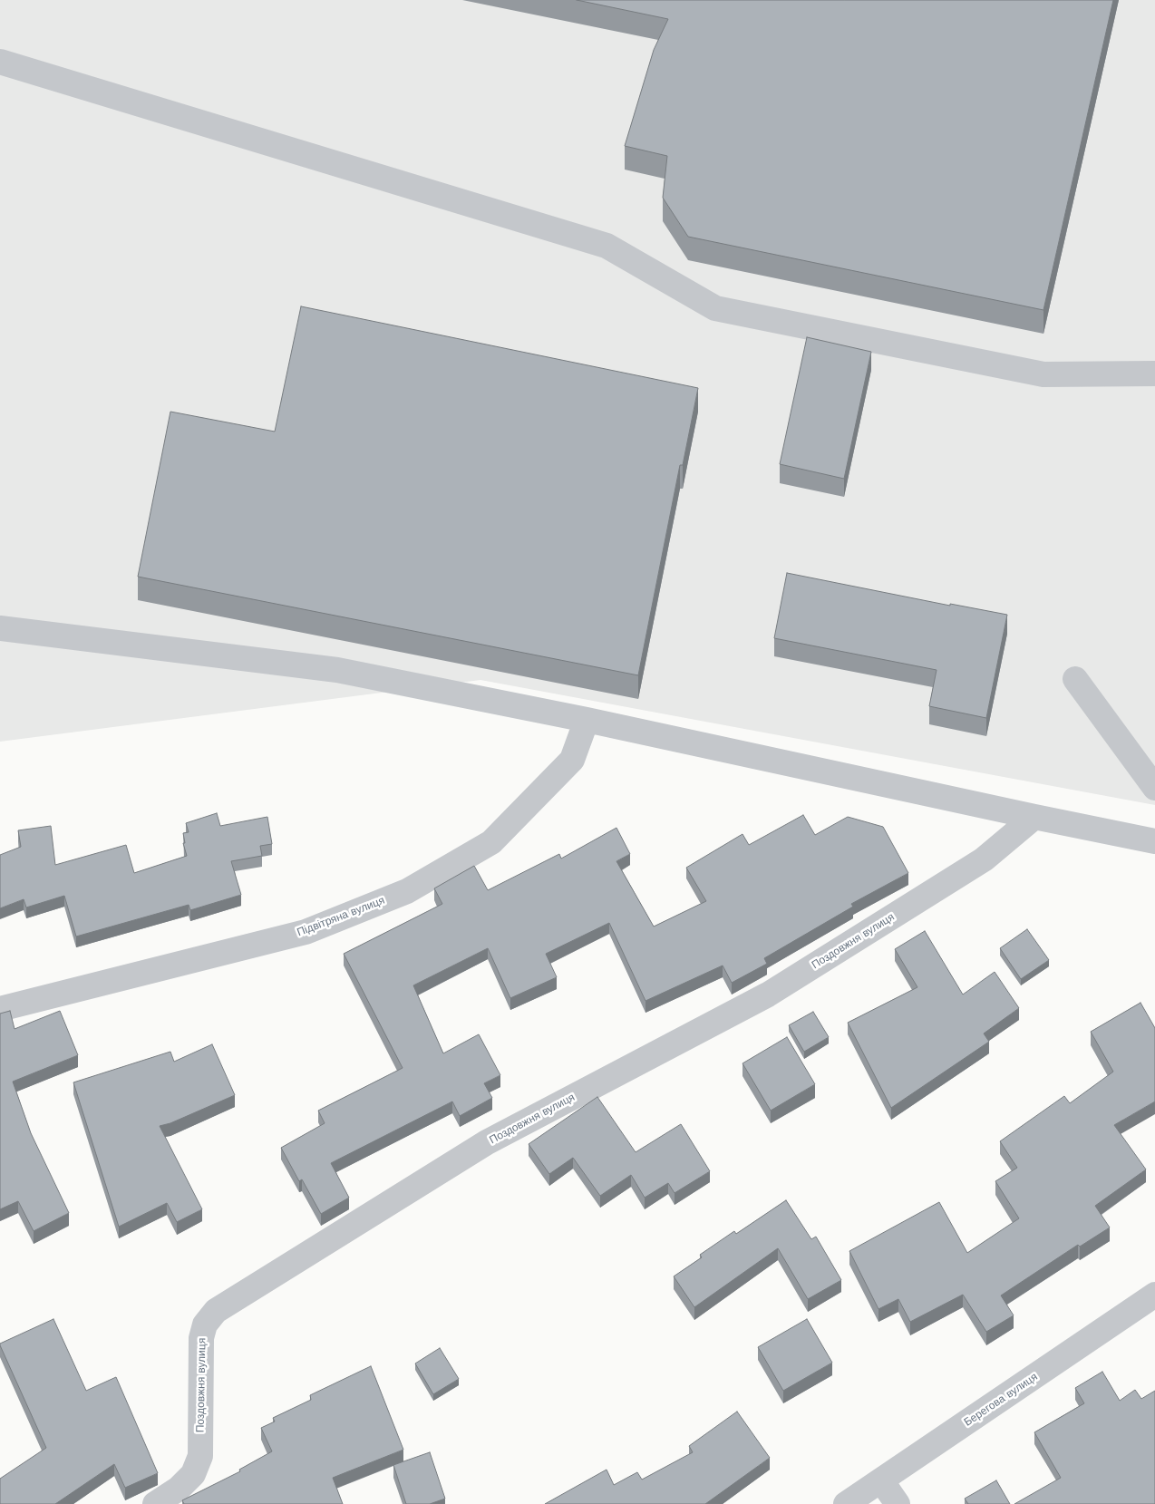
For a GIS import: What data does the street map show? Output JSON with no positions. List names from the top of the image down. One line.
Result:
{"streets":{"street":["Підвітряна вулиця","Поздовжня вулиця","Берегова вулиця"]}}
